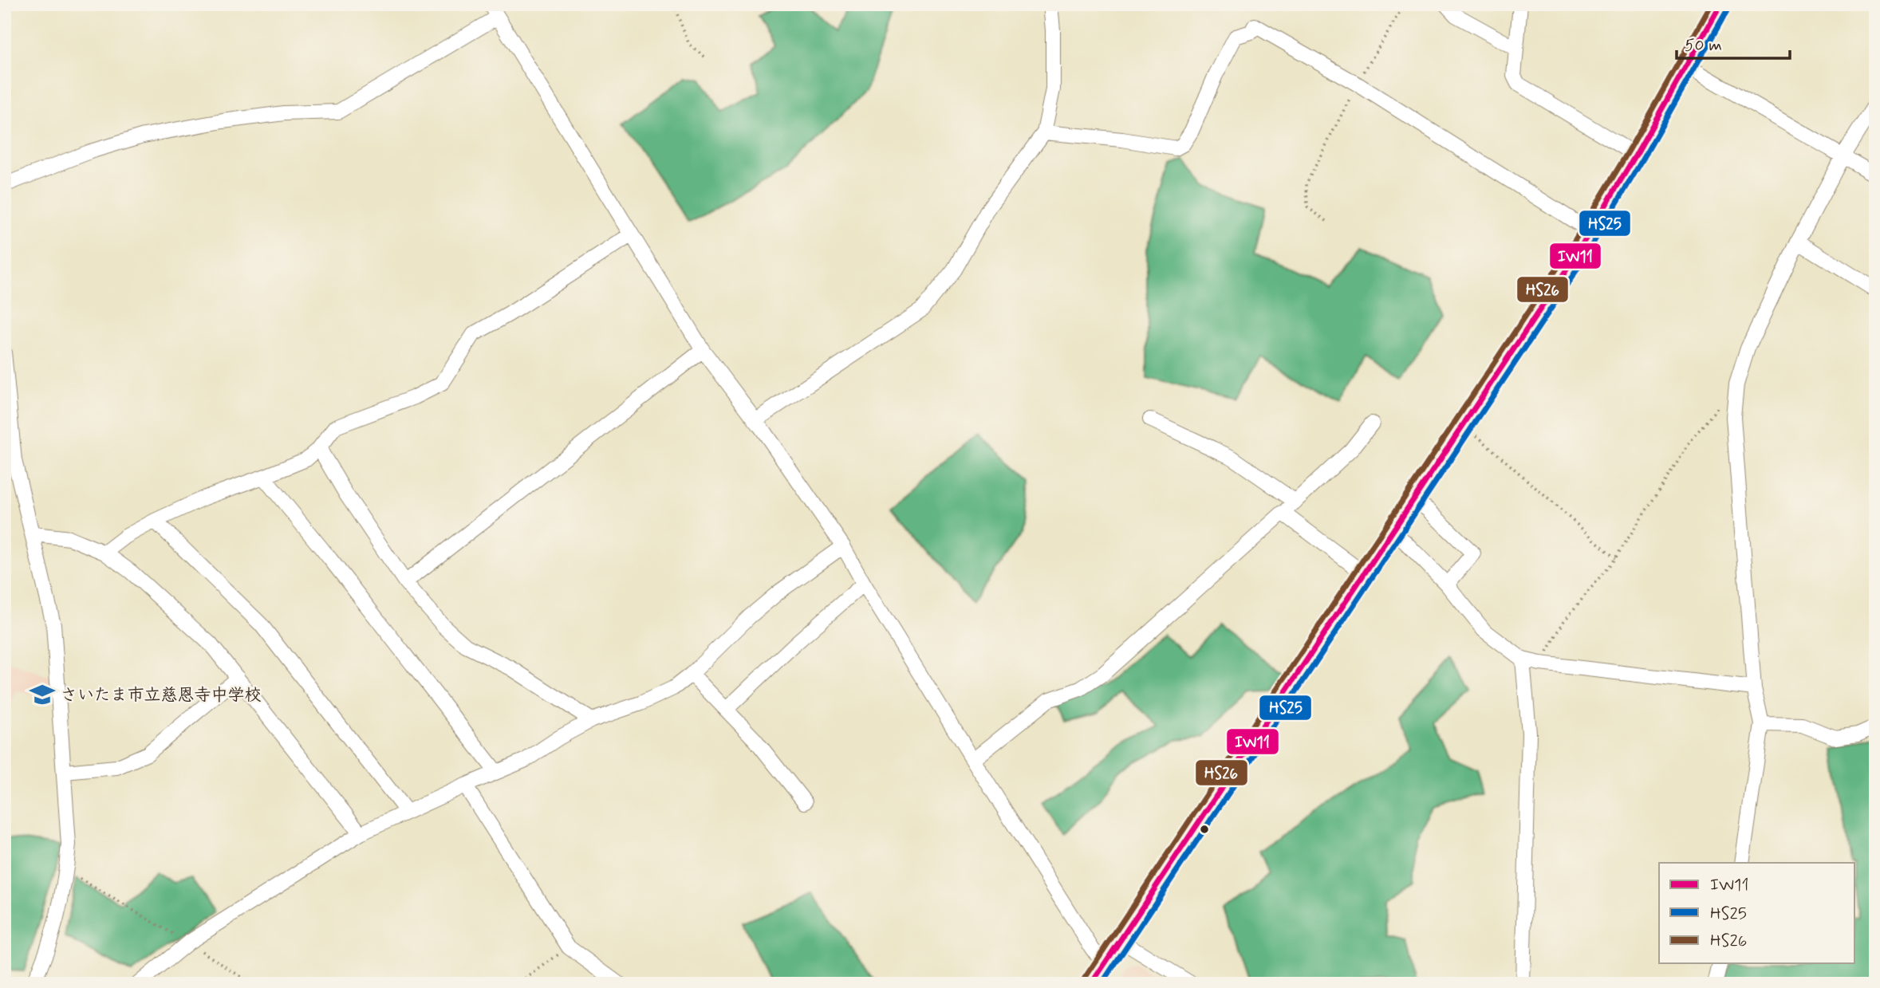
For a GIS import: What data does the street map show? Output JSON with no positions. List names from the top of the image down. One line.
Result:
{"places":{"school or university":["さいたま市立慈恩寺中学校"]},"lines":["transit line IW11","transit line HS26","transit line HS25"],"legend":["IW11","HS25","HS26"],"scale_bar":"50 m"}
